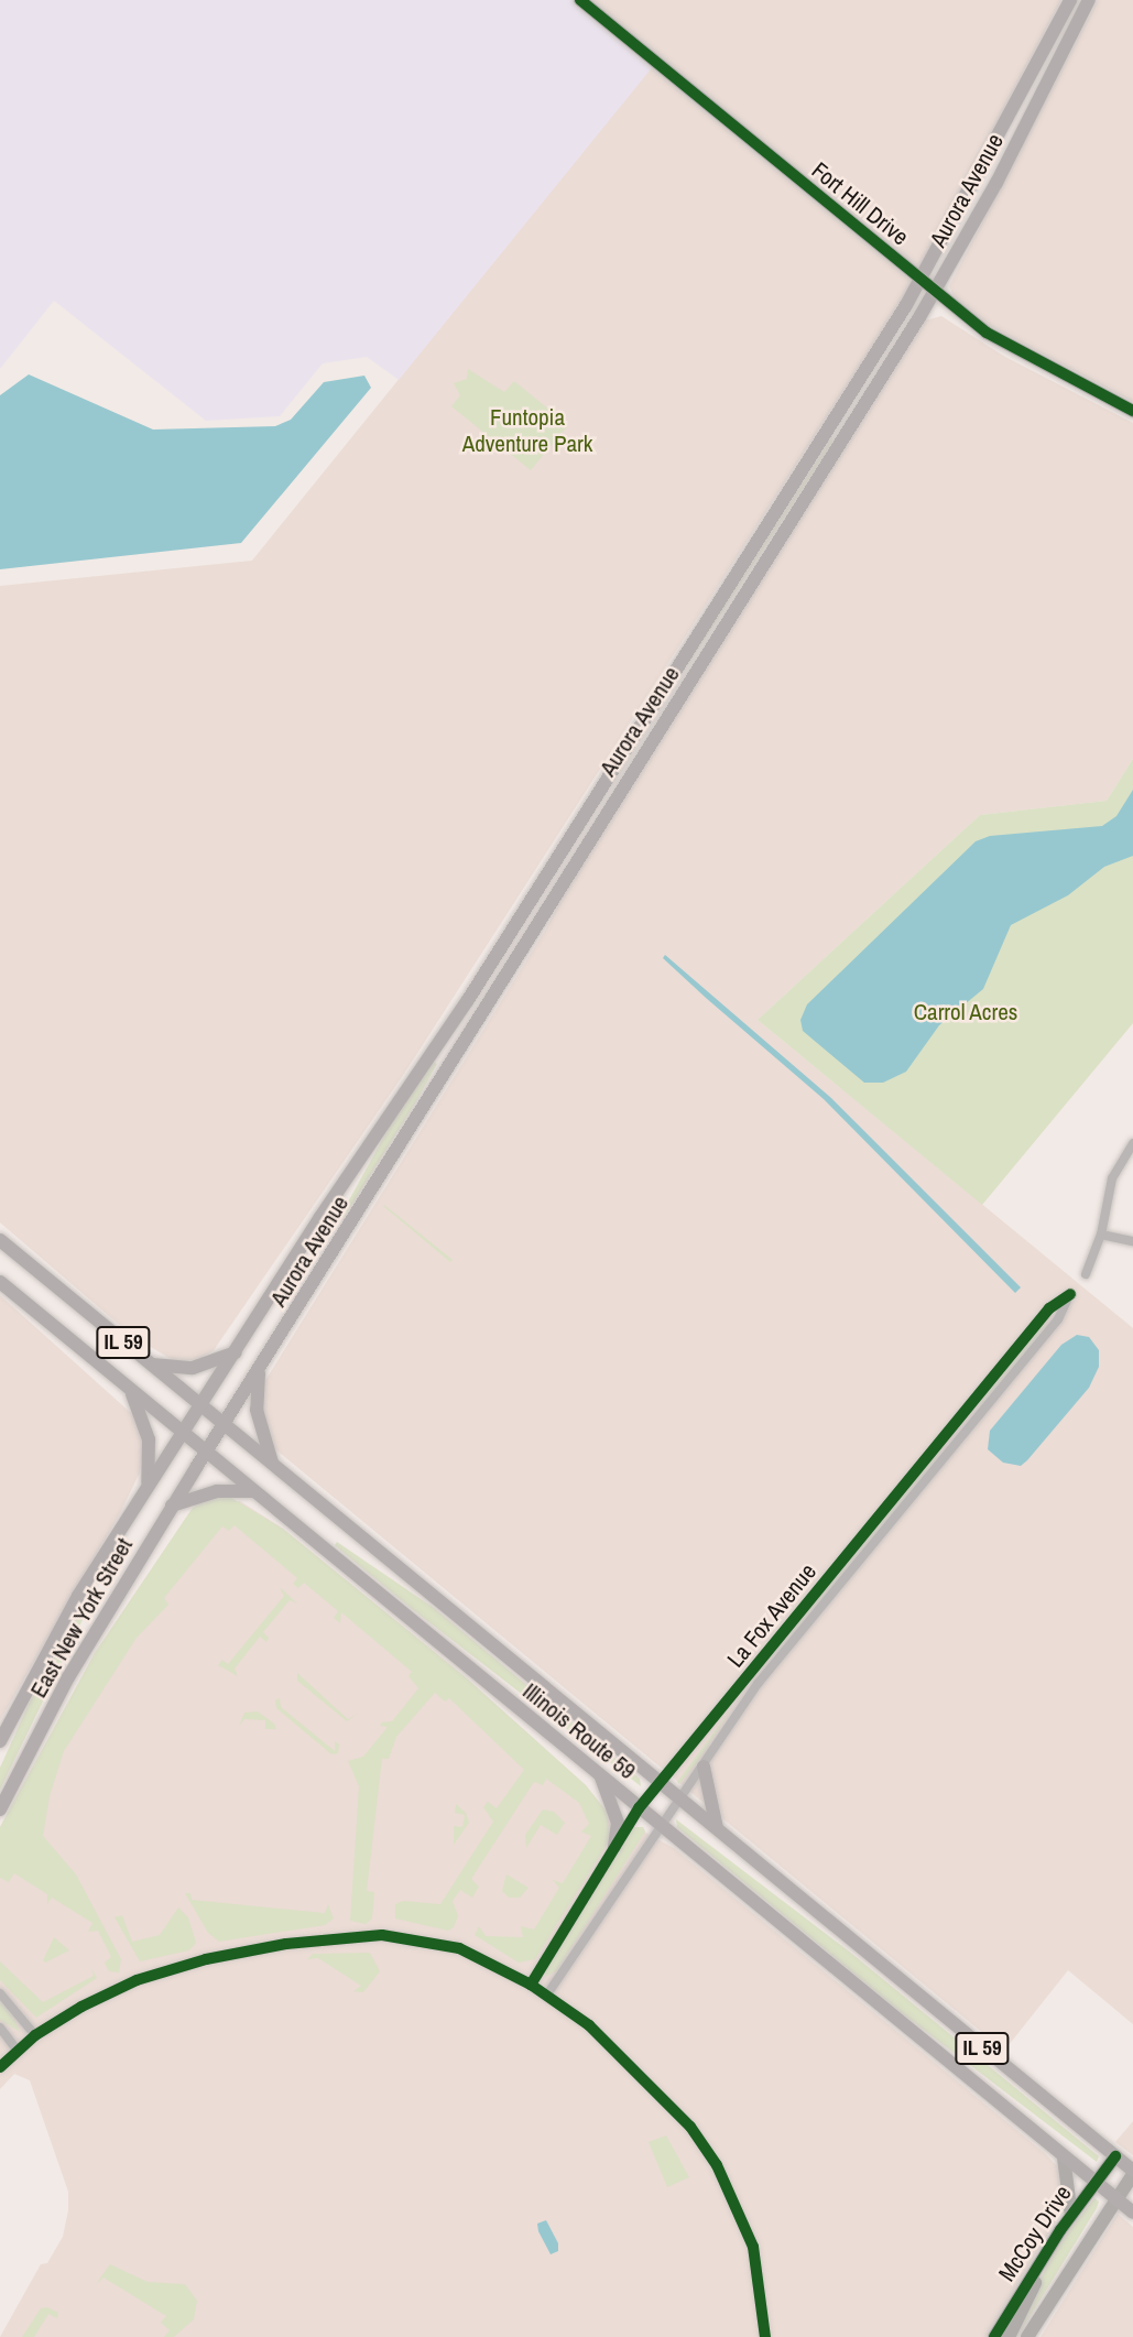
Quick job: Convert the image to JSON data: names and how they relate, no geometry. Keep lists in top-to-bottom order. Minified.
{"streets":{"main road":["Aurora Avenue","IL 59","East New York Street","Illinois Route 59"],"street":["Fort Hill Drive","La Fox Avenue","McCoy Drive"]},"crossings":[["Aurora Avenue","Fort Hill Drive"],["Aurora Avenue","East New York Street"],["Aurora Avenue","Illinois Route 59"],["La Fox Avenue","Illinois Route 59"],["East New York Street","Illinois Route 59"],["Illinois Route 59","McCoy Drive"]],"parks":["Funtopia Adventure Park","Carrol Acres"]}
